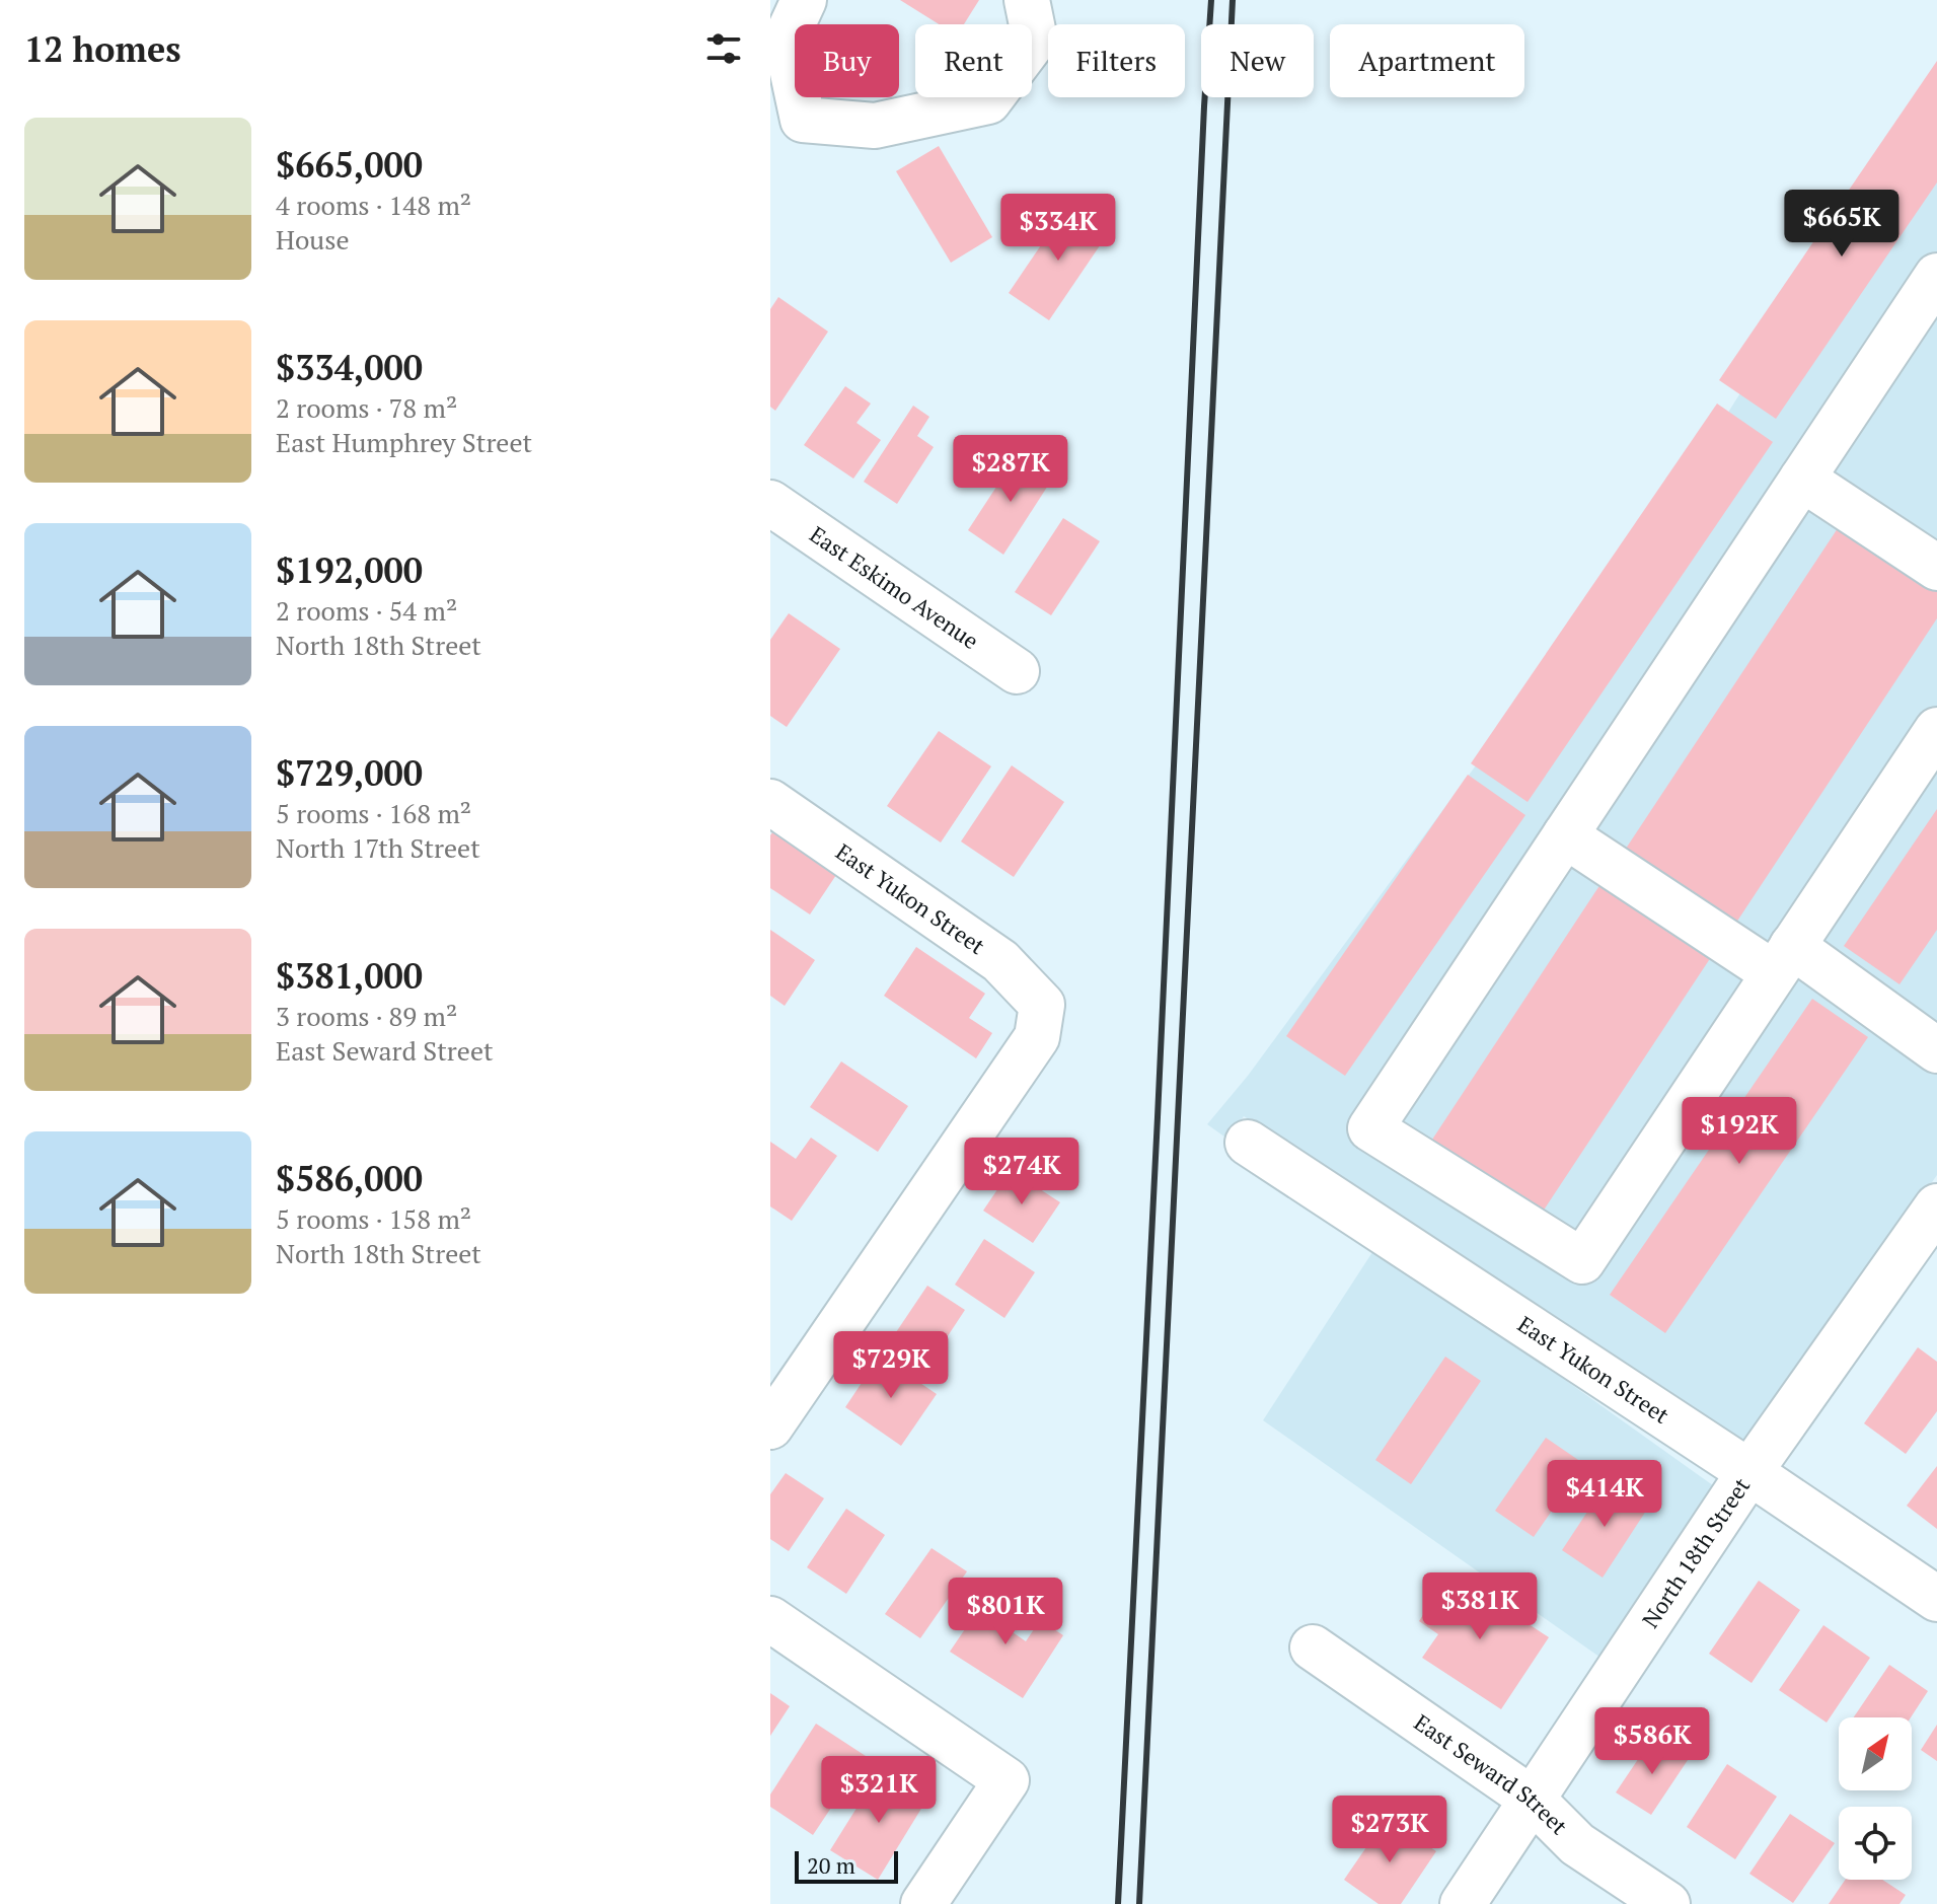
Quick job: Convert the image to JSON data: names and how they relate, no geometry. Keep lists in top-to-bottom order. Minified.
{"streets":{"street":["East Eskimo Avenue","East Yukon Street","North 18th Street","East Seward Street"]},"crossings":[["East Yukon Street","North 18th Street"],["North 18th Street","East Seward Street"]],"scale_bar":"20 m","north":"top right","page":{"heading":"12 homes","chip":["Buy","Rent","Filters","New","Apartment"],"list":[{"name":"$665,000","note":"4 rooms · 148 m² · House"},{"name":"$334,000","note":"2 rooms · 78 m² · East Humphrey Street"},{"name":"$192,000","note":"2 rooms · 54 m² · North 18th Street"},{"name":"$729,000","note":"5 rooms · 168 m² · North 17th Street"},{"name":"$381,000","note":"3 rooms · 89 m² · East Seward Street"},{"name":"$586,000","note":"5 rooms · 158 m² · North 18th Street"}],"price":["$665K","$334K","$287K","$192K","$274K","$729K","$414K","$381K","$801K","$586K","$321K","$273K"],"scale":"20 m"}}
